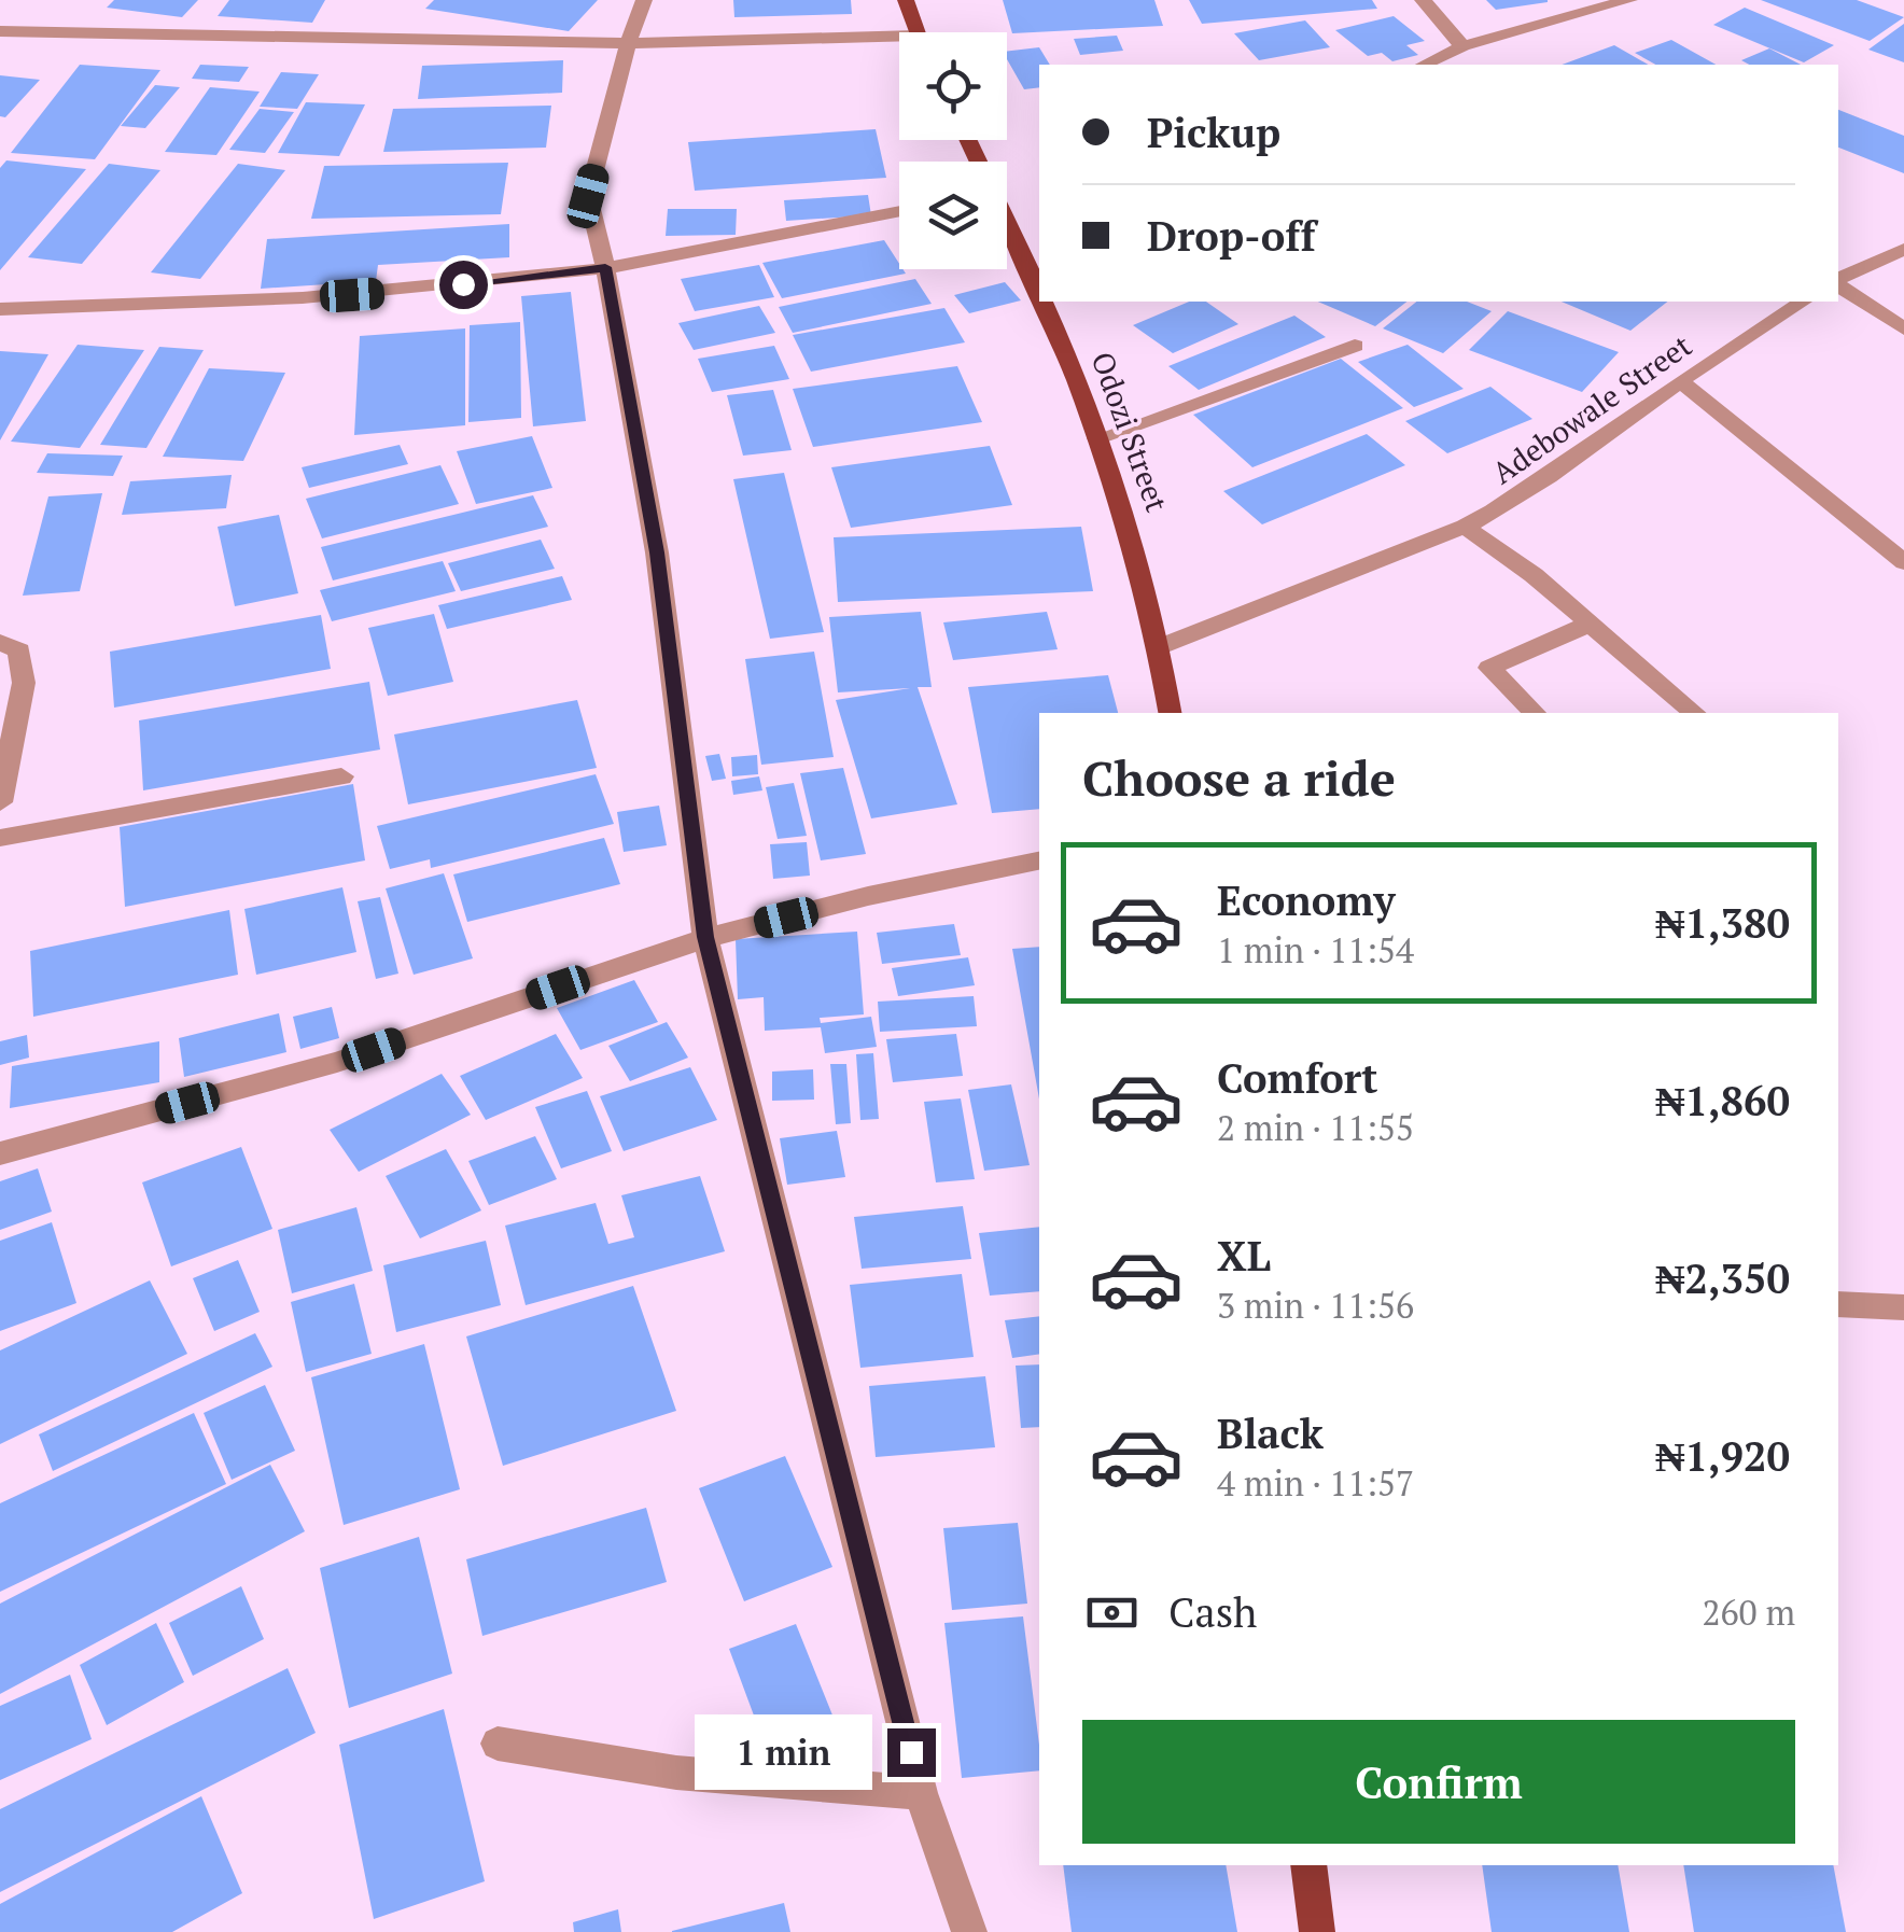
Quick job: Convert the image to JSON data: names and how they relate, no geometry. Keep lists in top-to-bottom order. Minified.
{"streets":{"main road":["Odozi Street"],"street":["Adebowale Street"]},"crossings":[["Adebowale Street","Odozi Street"]],"page":{"banner":["Pickup","Drop-off"],"heading":"Choose a ride","list":[{"name":"Economy","note":"1 min · 11:54","value":"₦1,380"},{"name":"Comfort","note":"2 min · 11:55","value":"₦1,860"},{"name":"XL","note":"3 min · 11:56","value":"₦2,350"},{"name":"Black","note":"4 min · 11:57","value":"₦1,920"}],"pay":["Cash","260 m"],"buttons":"Confirm","bubble":"1 min"}}
